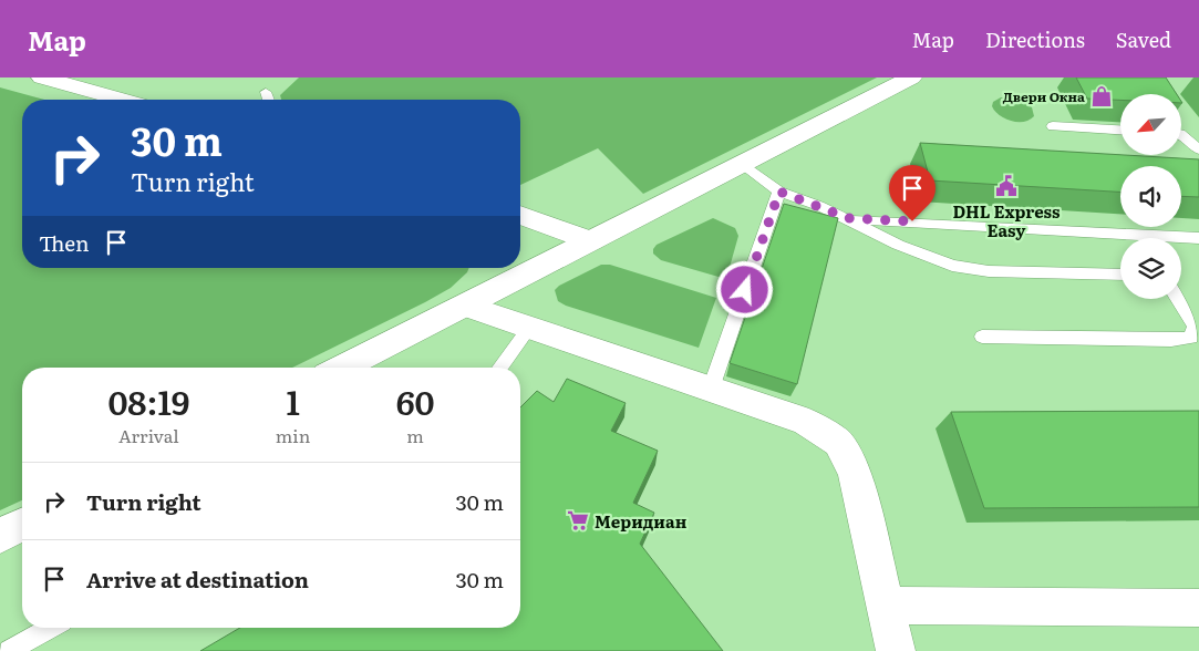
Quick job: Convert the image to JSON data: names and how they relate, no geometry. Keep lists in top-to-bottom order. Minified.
{"places":{"shop":["Двери Окна"],"public building":["DHL Express Easy"],"supermarket":["Меридиан"]},"north":"bottom left","page":{"header":"Map","nav":["Map","Directions","Saved"],"turn":["30 m","Turn right"],"then":"Then","eta":["08:19","Arrival","1","min","60","m"],"list":[{"name":"Turn right","value":"30 m"},{"name":"Arrive at destination","value":"30 m"}]}}
